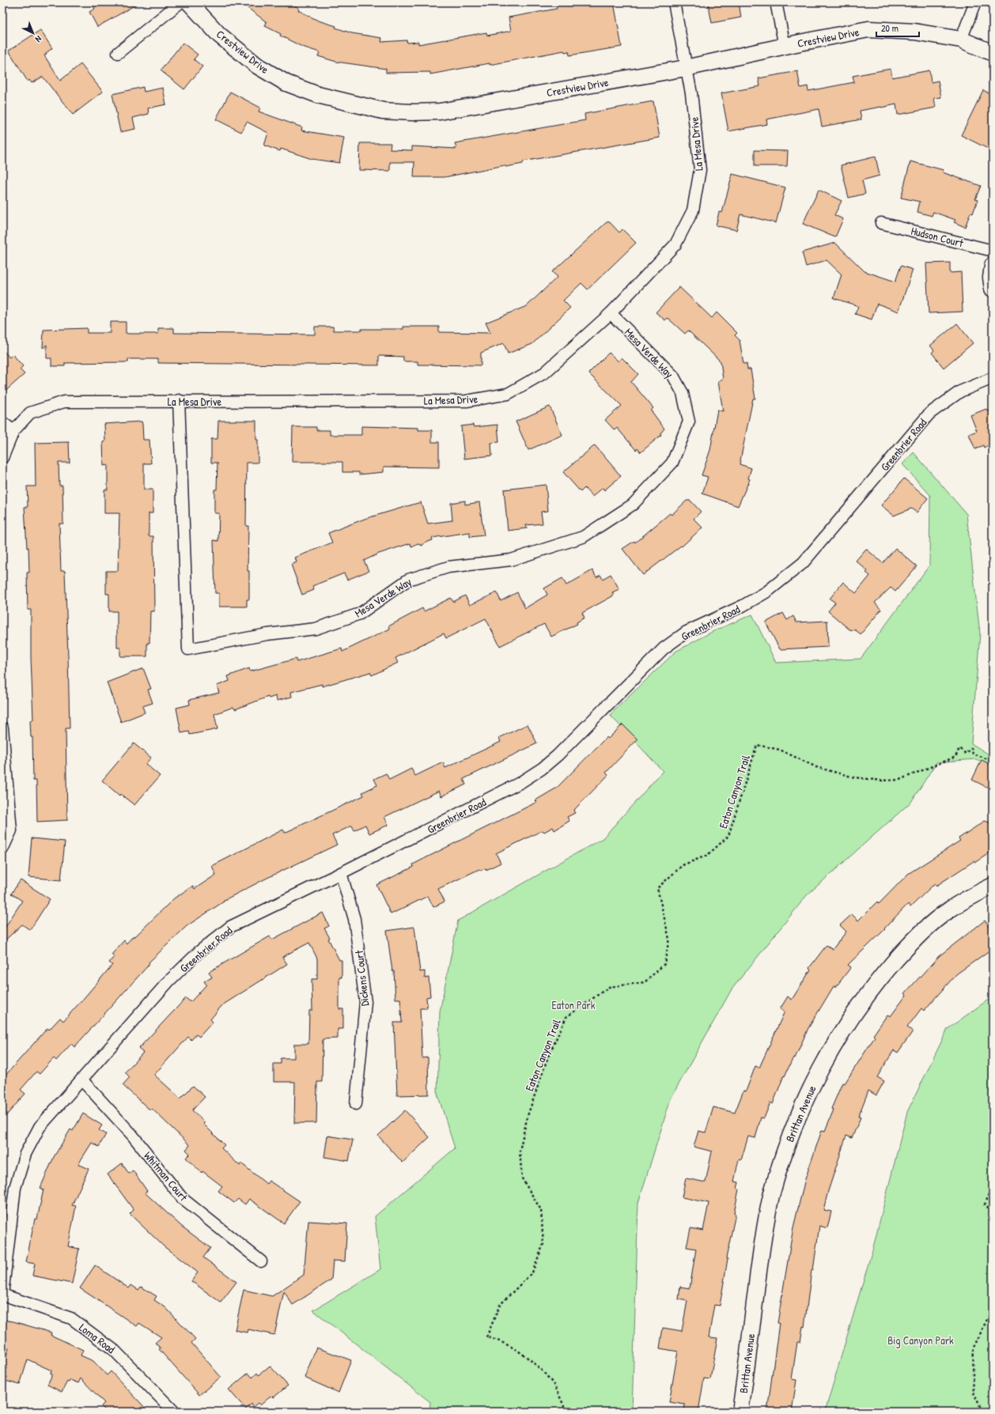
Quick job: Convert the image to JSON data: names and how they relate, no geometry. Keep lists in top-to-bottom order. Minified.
{"streets":{"main road":["Crestview Drive","Brittan Avenue"],"street":["La Mesa Drive","Hudson Court","Mesa Verde Way","Greenbrier Road","Dickens Court","Whitman Court","Loma Road"],"path":["Eaton Canyon Trail"]},"crossings":[["Crestview Drive","La Mesa Drive"],["La Mesa Drive","Mesa Verde Way"],["Greenbrier Road","Dickens Court"],["Greenbrier Road","Whitman Court"],["Greenbrier Road","Loma Road"]],"parks":["Eaton Park","Big Canyon Park"],"scale_bar":"20 m","north":"bottom right"}
